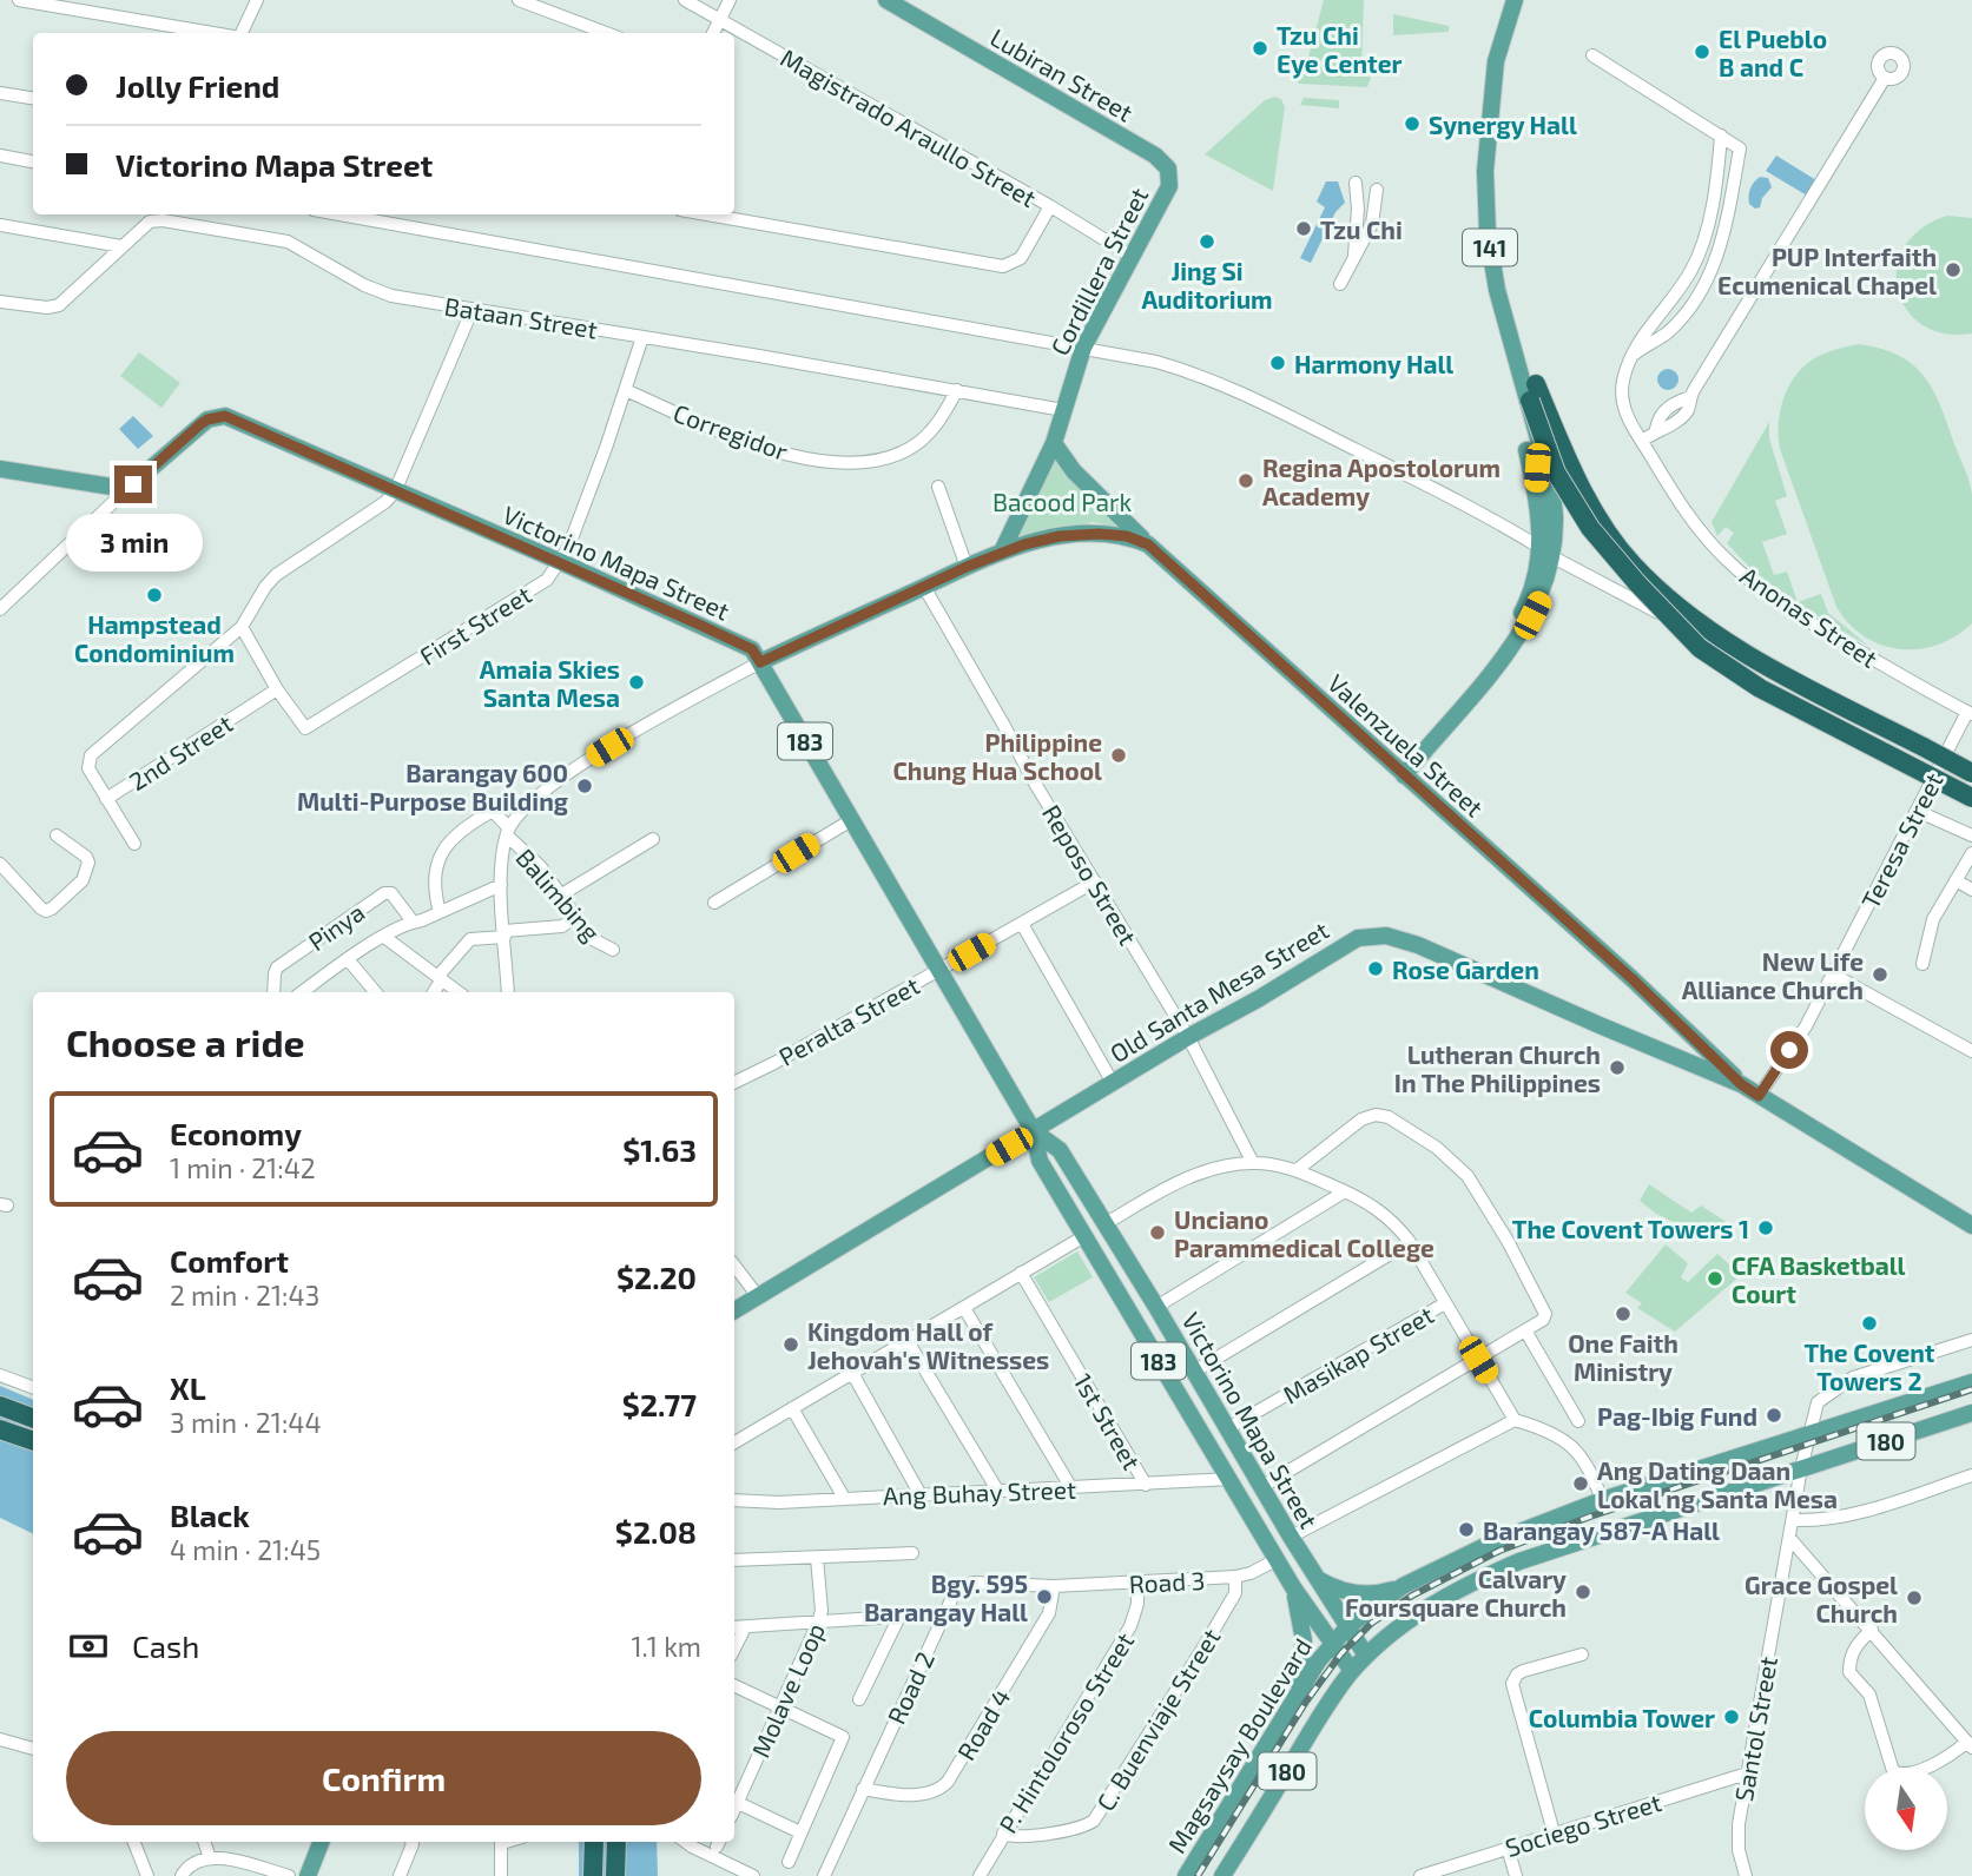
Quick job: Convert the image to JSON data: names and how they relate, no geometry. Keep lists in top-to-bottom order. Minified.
{"streets":{"main road":["Lubiran Street","141","Cordillera Street","Victorino Mapa Street","183","Valenzuela Street","Old Santa Mesa Street","180","Magsaysay Boulevard"],"street":["Magistrado Araullo Street","Bataan Street","Corregidor","Anonas Street","First Street","2nd Street","Teresa Street","Reposo Street","Balimbing","Pinya","Peralta Street","Masikap Street","1st Street","Ang Buhay Street","Road 3","Road 2","Molave Loop","C. Buenviaje Street","Road 4","Santol Street","P. Hintoloroso Street","Sociego Street"]},"crossings":[["Lubiran Street","Cordillera Street"],["Magistrado Araullo Street","Cordillera Street"],["141","Valenzuela Street"],["Cordillera Street","Bataan Street"],["Bataan Street","Corregidor"],["Bataan Street","First Street"],["Bataan Street","2nd Street"],["Corregidor","First Street"],["Victorino Mapa Street","First Street"],["Victorino Mapa Street","Valenzuela Street"],["Victorino Mapa Street","2nd Street"],["Victorino Mapa Street","Old Santa Mesa Street"],["Victorino Mapa Street","Peralta Street"],["Victorino Mapa Street","Masikap Street"],["Victorino Mapa Street","180"],["Victorino Mapa Street","Ang Buhay Street"],["Victorino Mapa Street","Road 3"],["Victorino Mapa Street","Magsaysay Boulevard"],["Anonas Street","Teresa Street"],["First Street","2nd Street"],["Valenzuela Street","Reposo Street"],["Valenzuela Street","Old Santa Mesa Street"],["Teresa Street","Old Santa Mesa Street"],["Reposo Street","Old Santa Mesa Street"],["Reposo Street","Peralta Street"],["1st Street","Ang Buhay Street"],["180","Santol Street"],["Road 3","Road 2"],["Road 3","C. Buenviaje Street"],["Road 3","Road 4"],["Road 3","P. Hintoloroso Street"],["Road 2","Road 4"],["C. Buenviaje Street","P. Hintoloroso Street"],["Santol Street","Magsaysay Boulevard"],["Santol Street","Sociego Street"]],"parks":["Bacood Park"],"places":["Tzu Chi Eye Center","El Pueblo B and C","Synergy Hall","Tzu Chi","Jing Si Auditorium","PUP Interfaith Ecumenical Chapel","Harmony Hall","Regina Apostolorum Academy","Hampstead Condominium","Amaia Skies Santa Mesa","Philippine Chung Hua School","Barangay 600 Multi-Purpose Building","Rose Garden","New Life Alliance Church","Lutheran Church In The Philippines","The Covent Towers 1","Unciano Parammedical College","CFA Basketball Court","One Faith Ministry","The Covent Towers 2","Kingdom Hall of Jehovah's Witnesses","Pag-Ibig Fund","Ang Dating Daan Lokal ng Santa Mesa","Barangay 587-A Hall","Calvary Foursquare Church","Bgy. 595 Barangay Hall","Grace Gospel Church","Columbia Tower"],"north":"bottom","page":{"banner":["Jolly Friend","Victorino Mapa Street"],"bubble":"3 min","heading":"Choose a ride","list":[{"name":"Economy","note":"1 min · 21:42","value":"$1.63"},{"name":"Comfort","note":"2 min · 21:43","value":"$2.20"},{"name":"XL","note":"3 min · 21:44","value":"$2.77"},{"name":"Black","note":"4 min · 21:45","value":"$2.08"}],"pay":["Cash","1.1 km"],"buttons":"Confirm"}}
